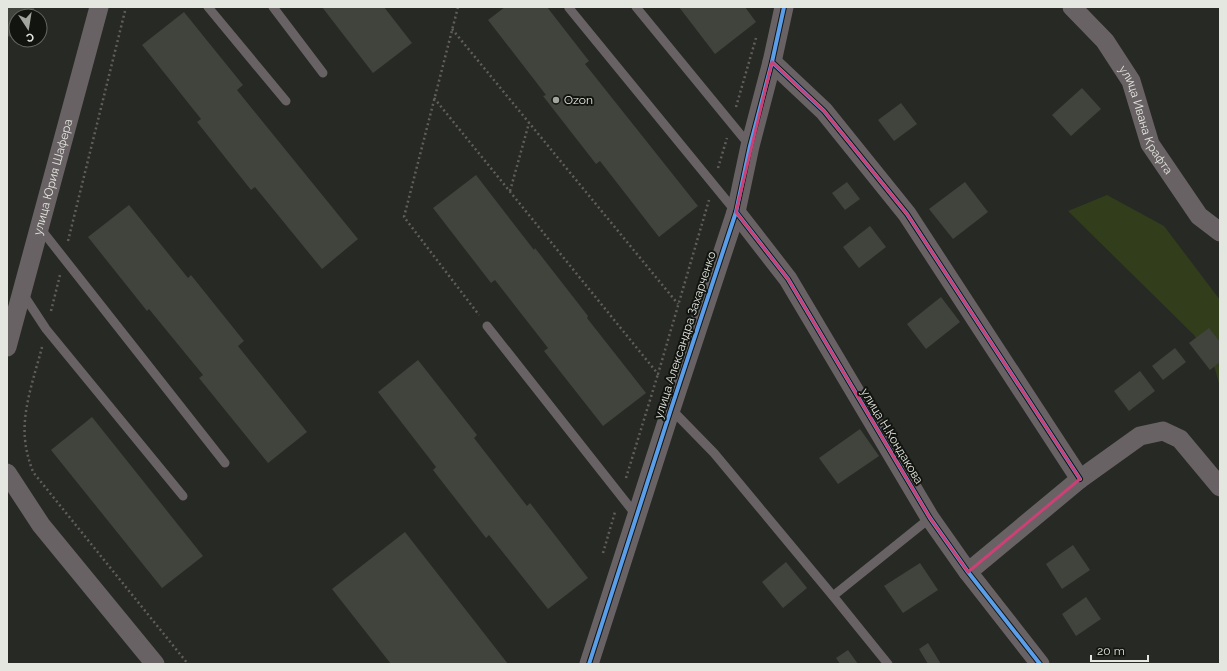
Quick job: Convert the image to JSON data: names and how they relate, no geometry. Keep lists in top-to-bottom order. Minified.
{"streets":{"street":["улица Ивана Крафта","улица Юрия Шафера","улица Александра Захарченко","улица Н.Кондакова"]},"crossings":[["улица Александра Захарченко","улица Н.Кондакова"]],"places":["Ozon"],"scale_bar":"20 m","north":"bottom"}
